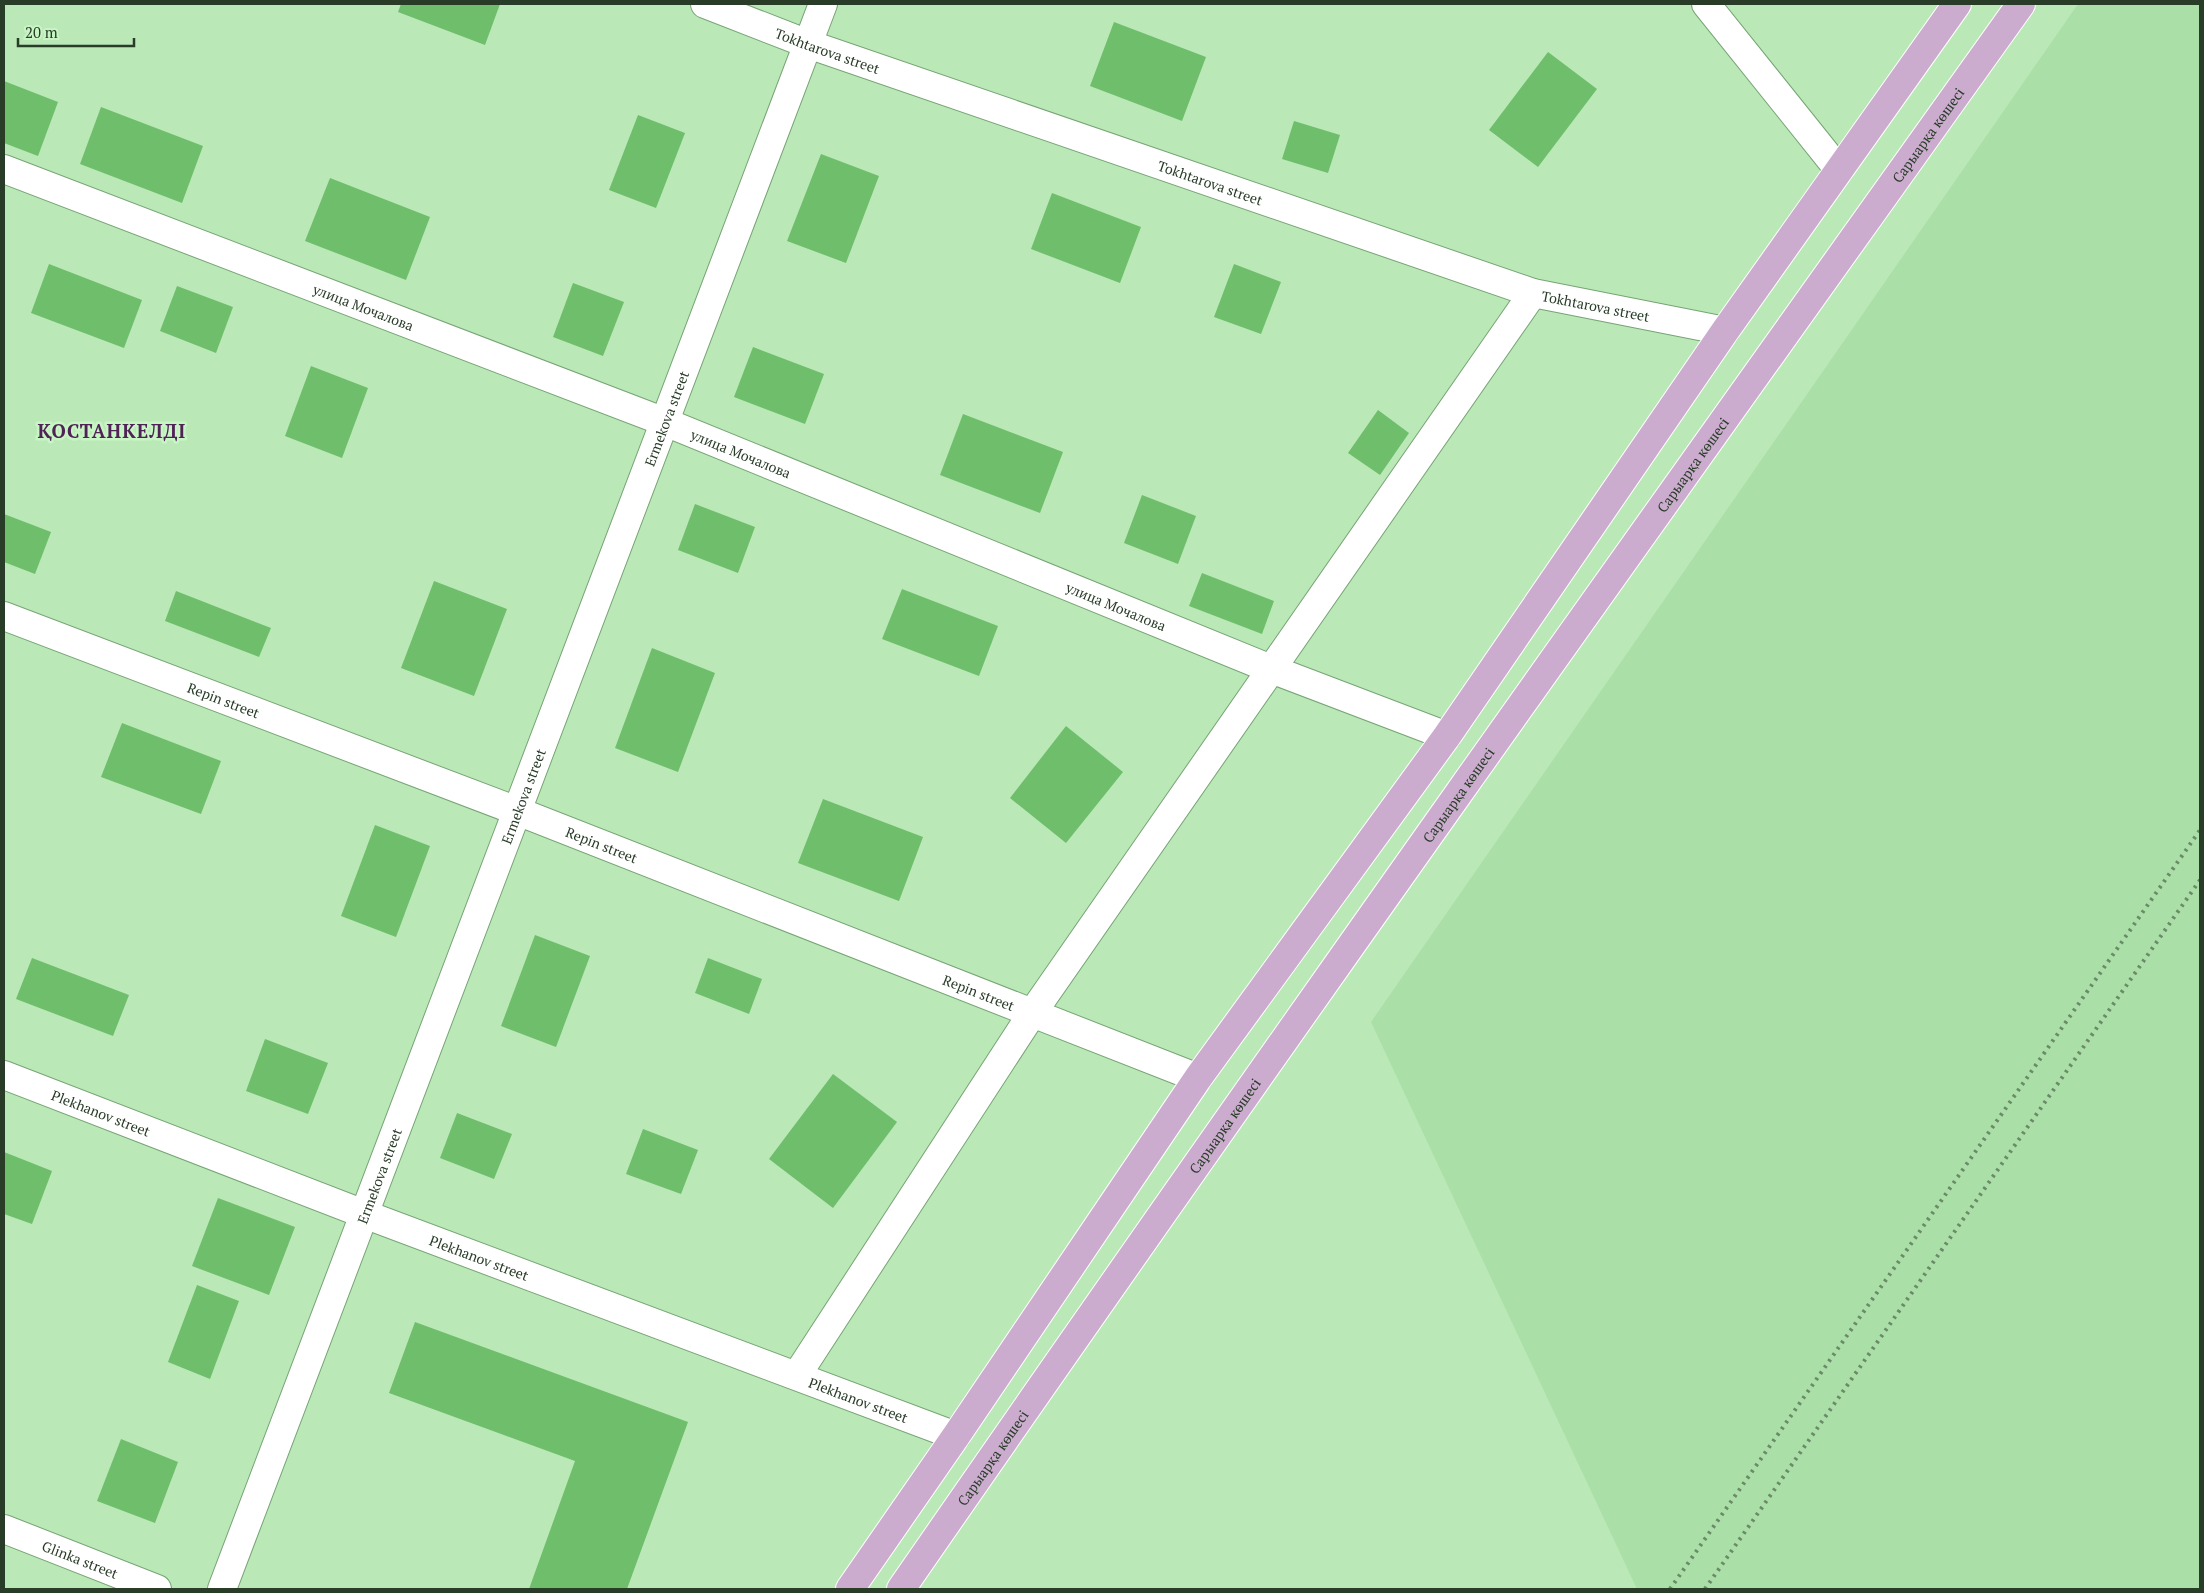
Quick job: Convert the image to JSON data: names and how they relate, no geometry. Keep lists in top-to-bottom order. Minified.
{"streets":{"main road":["Сарыарқа көшесі"],"street":["Tokhtarova street","улица Мочалова","Ermekova street","Repin street","Plekhanov street","Glinka street"]},"crossings":[["Tokhtarova street","Ermekova street"],["улица Мочалова","Ermekova street"],["Ermekova street","Repin street"],["Ermekova street","Plekhanov street"]],"districts":["ҚОСТАНКЕЛДІ"],"scale_bar":"20 m"}
